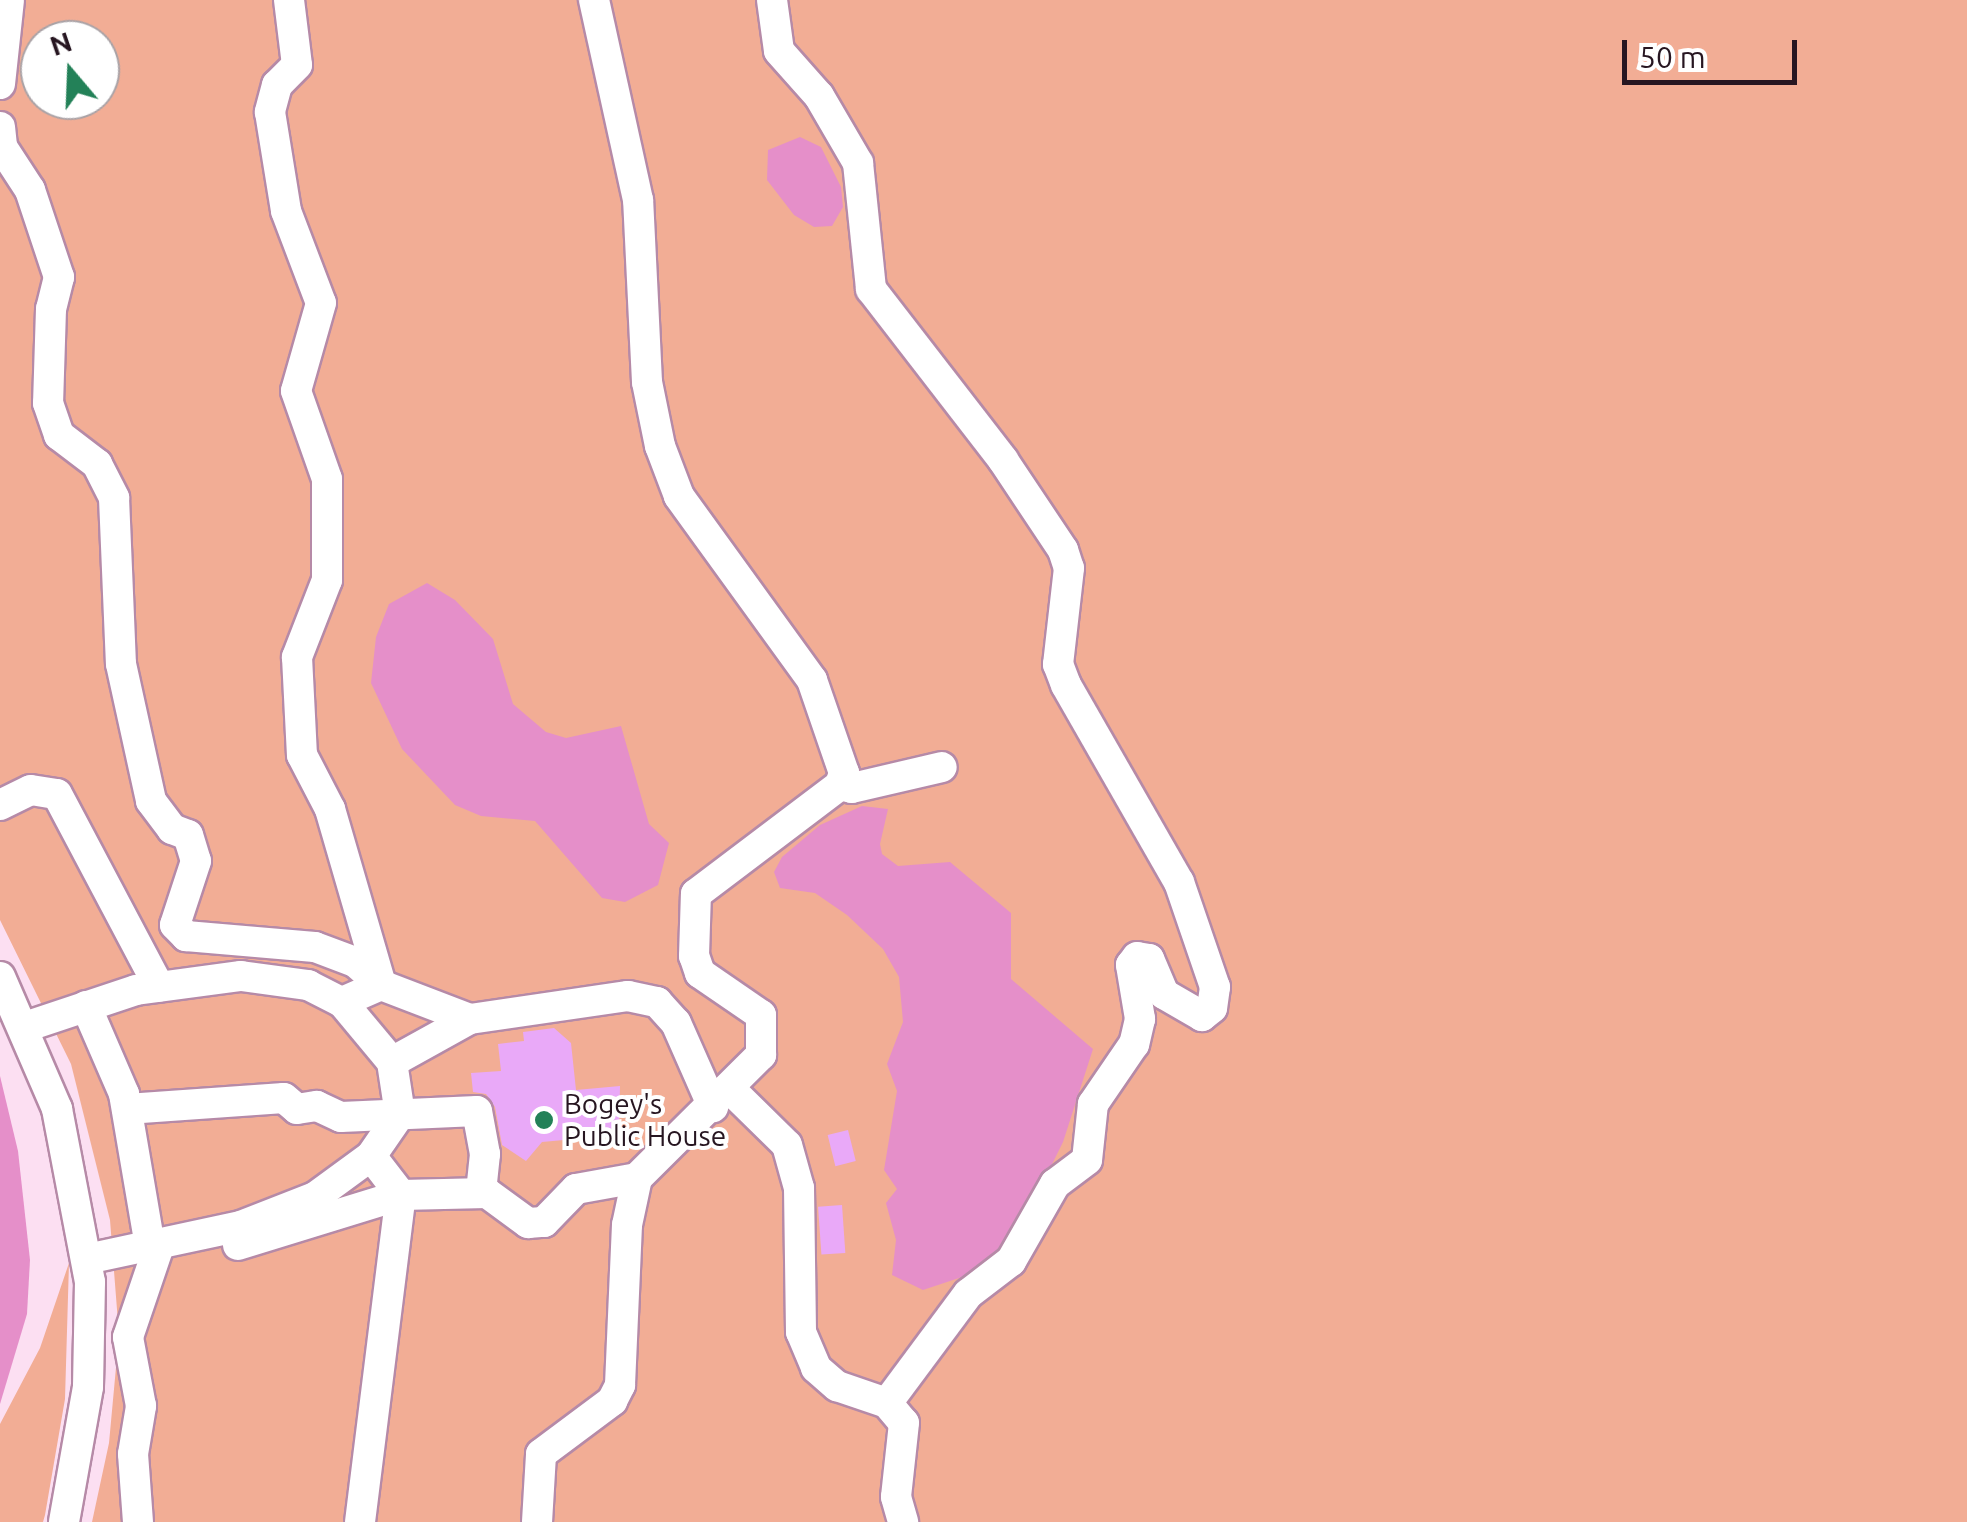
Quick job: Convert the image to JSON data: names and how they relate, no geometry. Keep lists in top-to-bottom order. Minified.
{"places":["Bogey's Public House"],"scale_bar":"50 m","north":"top"}
